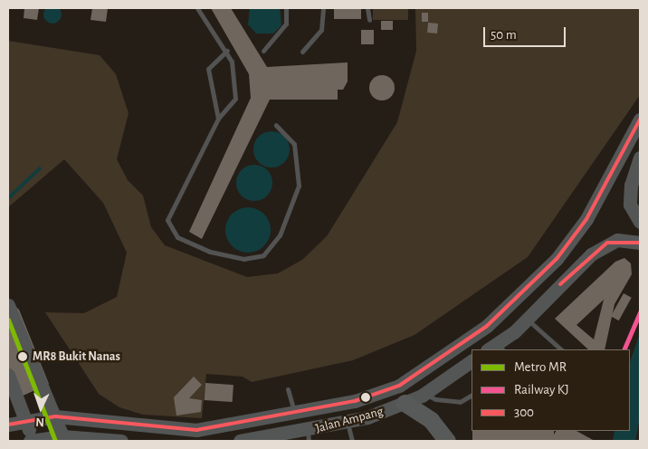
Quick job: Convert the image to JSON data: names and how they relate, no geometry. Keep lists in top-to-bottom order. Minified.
{"streets":{"street":["Jalan Ampang"]},"places":["MR8 Bukit Nanas"],"lines":["transit line 300","rail line KJ","metro line MR"],"legend":["Metro MR","Railway KJ","300"],"scale_bar":"50 m","north":"bottom"}
